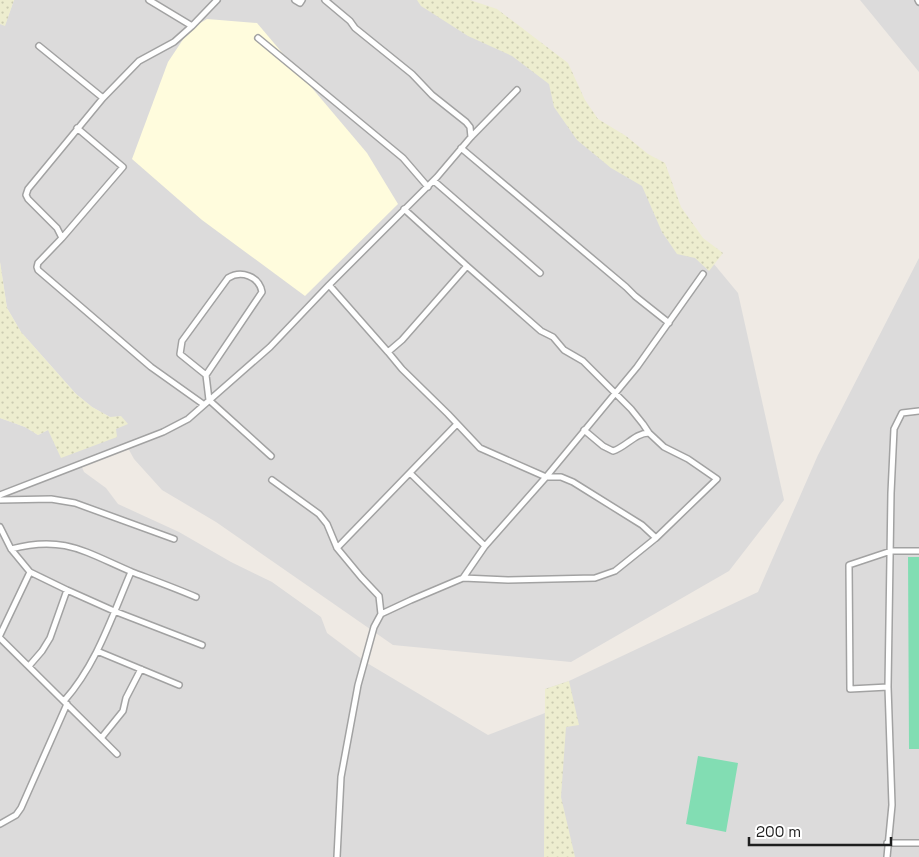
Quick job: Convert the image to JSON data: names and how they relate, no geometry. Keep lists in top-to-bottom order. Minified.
{"scale_bar":"200 m"}
